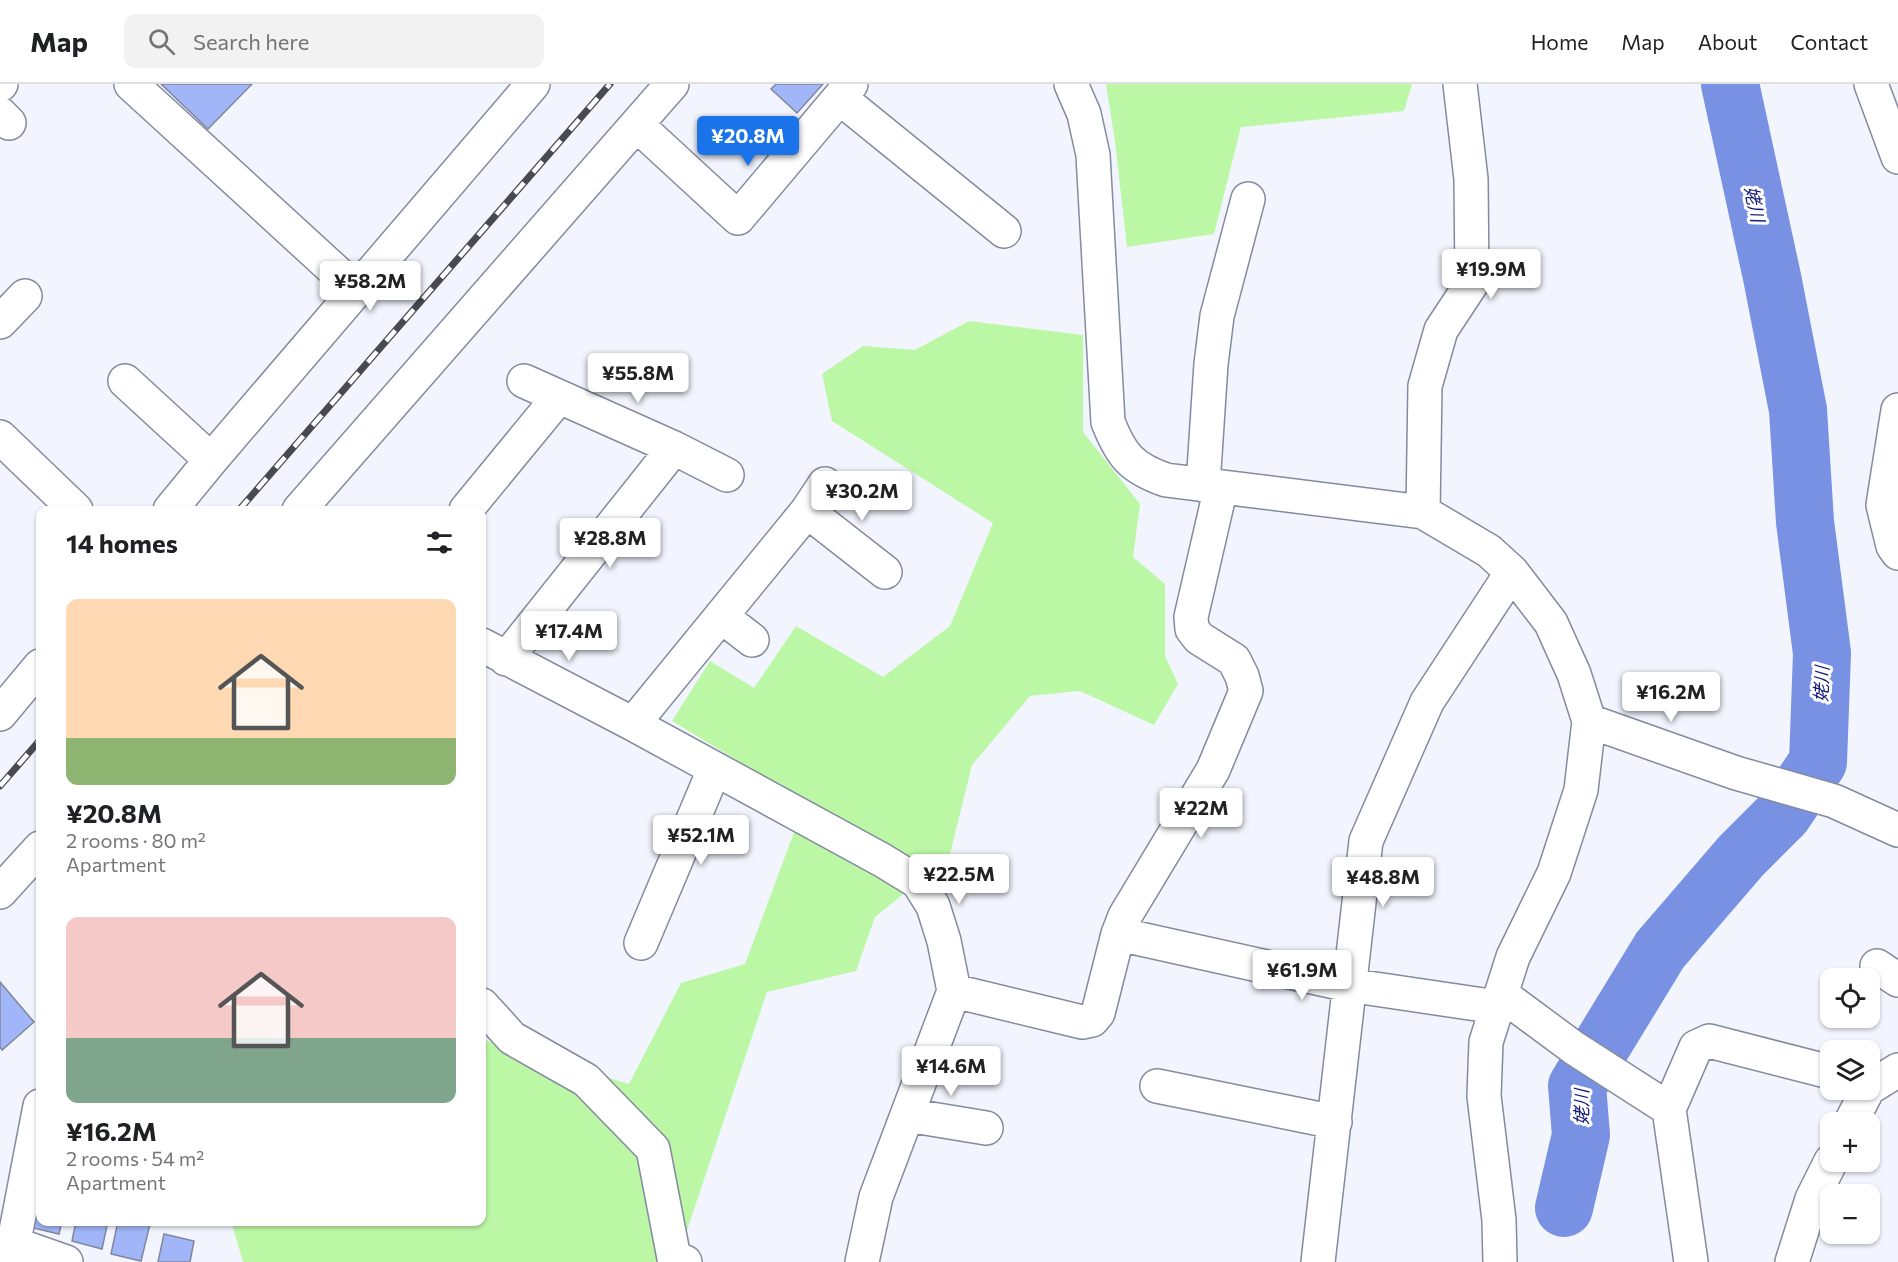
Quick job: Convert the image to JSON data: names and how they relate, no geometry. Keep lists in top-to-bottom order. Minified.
{"water":["姥川"],"page":{"header":"Map","search":"Search here","nav":["Home","Map","About","Contact"],"price":["¥20.8M","¥19.9M","¥58.2M","¥55.8M","¥30.2M","¥28.8M","¥17.4M","¥16.2M","¥22M","¥52.1M","¥22.5M","¥48.8M","¥61.9M","¥14.6M"],"heading":"14 homes","list":[{"name":"¥20.8M","note":"2 rooms · 80 m² · Apartment"},{"name":"¥16.2M","note":"2 rooms · 54 m² · Apartment"}],"map_buttons":["+","−"]}}
